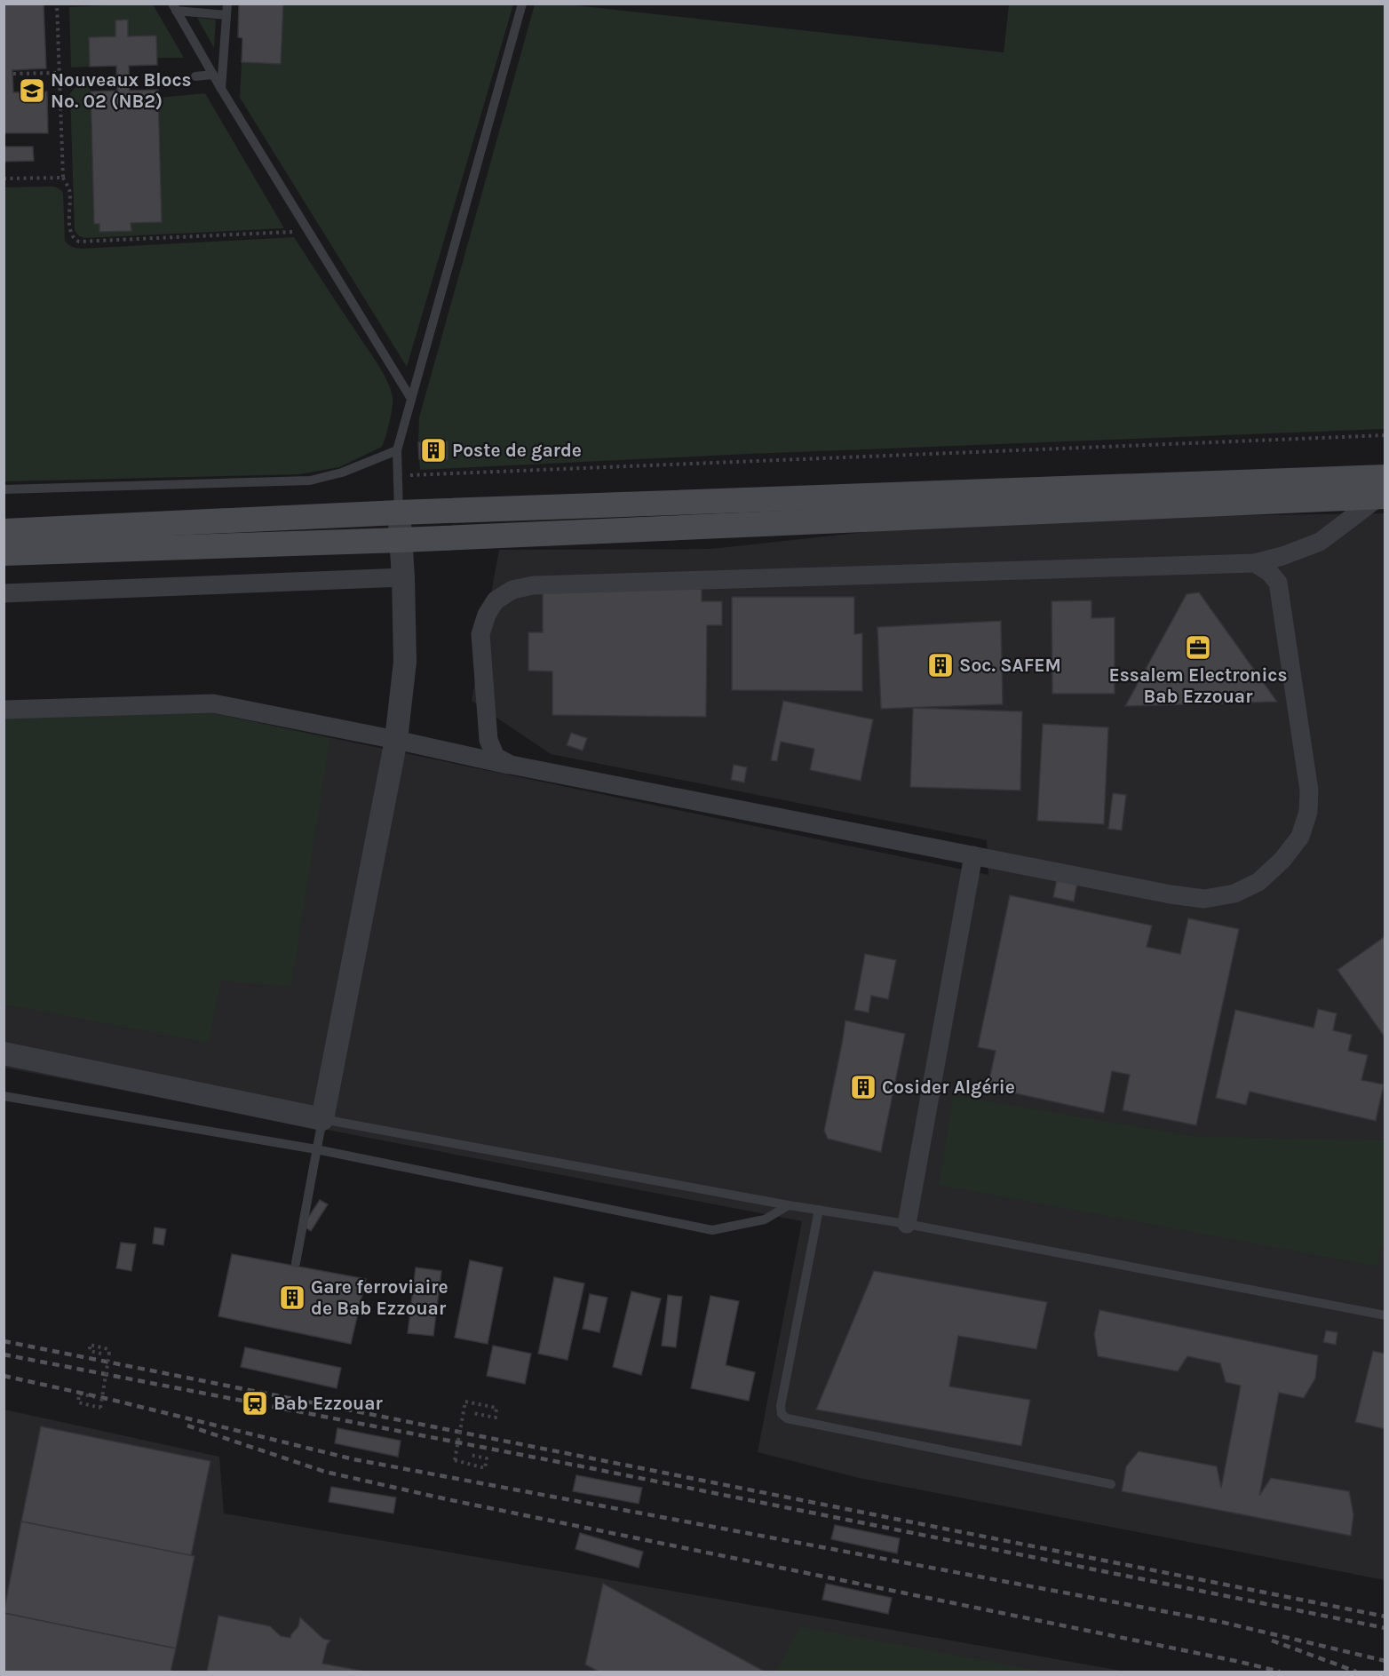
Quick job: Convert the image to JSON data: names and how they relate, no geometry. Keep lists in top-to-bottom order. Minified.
{"places":{"school or university":["Nouveaux Blocs No. 02 (NB2)"],"building":["Poste de garde","Soc. SAFEM","Cosider Algérie","Gare ferroviaire de Bab Ezzouar"],"office":["Essalem Electronics Bab Ezzouar"],"station":["Bab Ezzouar"]}}
